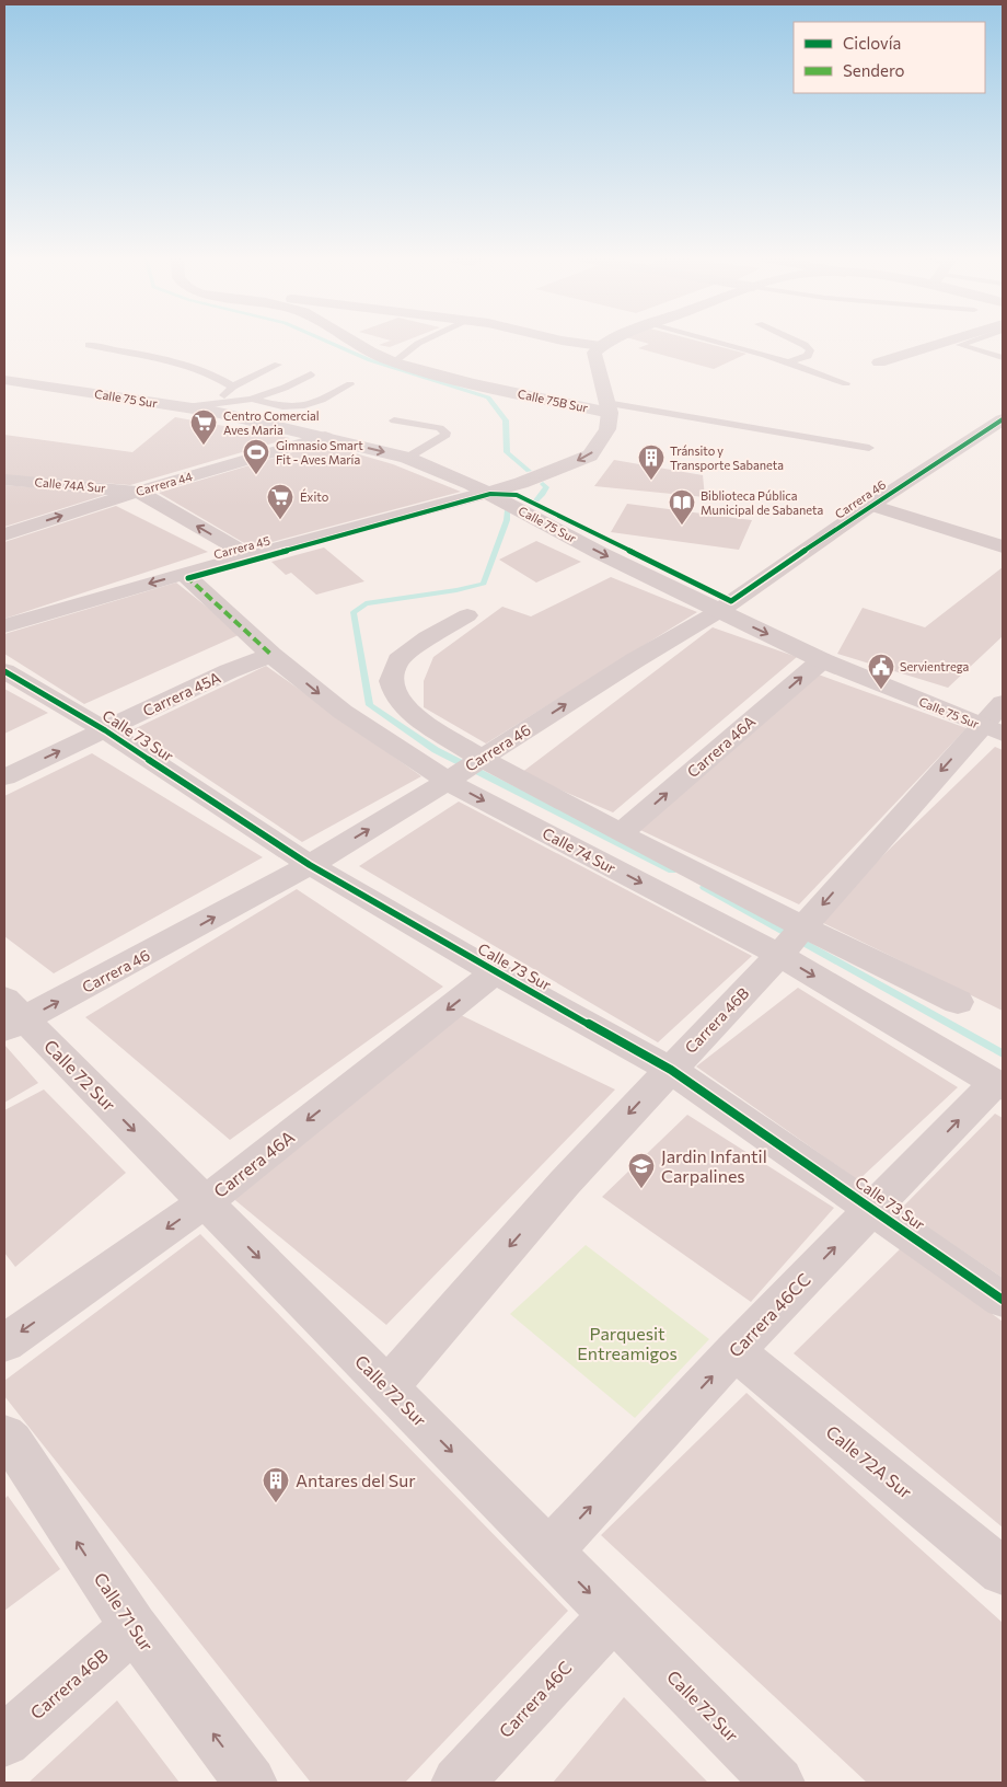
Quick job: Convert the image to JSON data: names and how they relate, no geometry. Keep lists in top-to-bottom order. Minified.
{"streets":{"street":["Calle 75 Sur","Calle 75B Sur","Carrera 44","Calle 74A Sur","Carrera 46","Carrera 45","Carrera 45A","Calle 73 Sur","Carrera 46A","Calle 74 Sur","Carrera 46B","Calle 72 Sur","Carrera 46CC","Calle 72A Sur","Calle 71 Sur","Carrera 46C"]},"crossings":[["Calle 75 Sur","Carrera 44"],["Calle 75 Sur","Carrera 46"],["Calle 75 Sur","Carrera 45"],["Calle 75 Sur","Carrera 46A"],["Calle 75 Sur","Carrera 46B"],["Calle 75B Sur","Carrera 45"],["Carrera 44","Calle 74A Sur"],["Calle 74A Sur","Carrera 45"],["Carrera 46","Calle 73 Sur"],["Carrera 46","Calle 74 Sur"],["Carrera 46","Calle 72 Sur"],["Carrera 45","Calle 74 Sur"],["Carrera 45A","Calle 73 Sur"],["Carrera 45A","Calle 74 Sur"],["Calle 73 Sur","Carrera 46A"],["Calle 73 Sur","Carrera 46B"],["Calle 73 Sur","Carrera 46CC"],["Carrera 46A","Calle 74 Sur"],["Carrera 46A","Calle 72 Sur"],["Calle 74 Sur","Carrera 46B"],["Calle 74 Sur","Carrera 46CC"],["Carrera 46B","Calle 72 Sur"],["Carrera 46B","Calle 71 Sur"],["Calle 72 Sur","Carrera 46CC"],["Calle 72 Sur","Carrera 46C"],["Carrera 46CC","Calle 72A Sur"]],"one_way":["Calle 75 Sur","Carrera 44","Calle 74A Sur","Carrera 46","Carrera 45","Carrera 45A","Carrera 46B","Calle 72 Sur","Carrera 46CC","Calle 71 Sur"],"parks":["Parquesit Entreamigos"],"places":{"supermarket":["Centro Comercial Aves Maria","Éxito"],"sports":["Gimnasio Smart Fit - Aves María"],"building":["Tránsito y Transporte Sabaneta","Antares del Sur"],"library":["Biblioteca Pública Municipal de Sabaneta"],"public building":["Servientrega"],"school or university":["Jardin Infantil Carpalines"]},"legend":["Ciclovía","Sendero"]}
